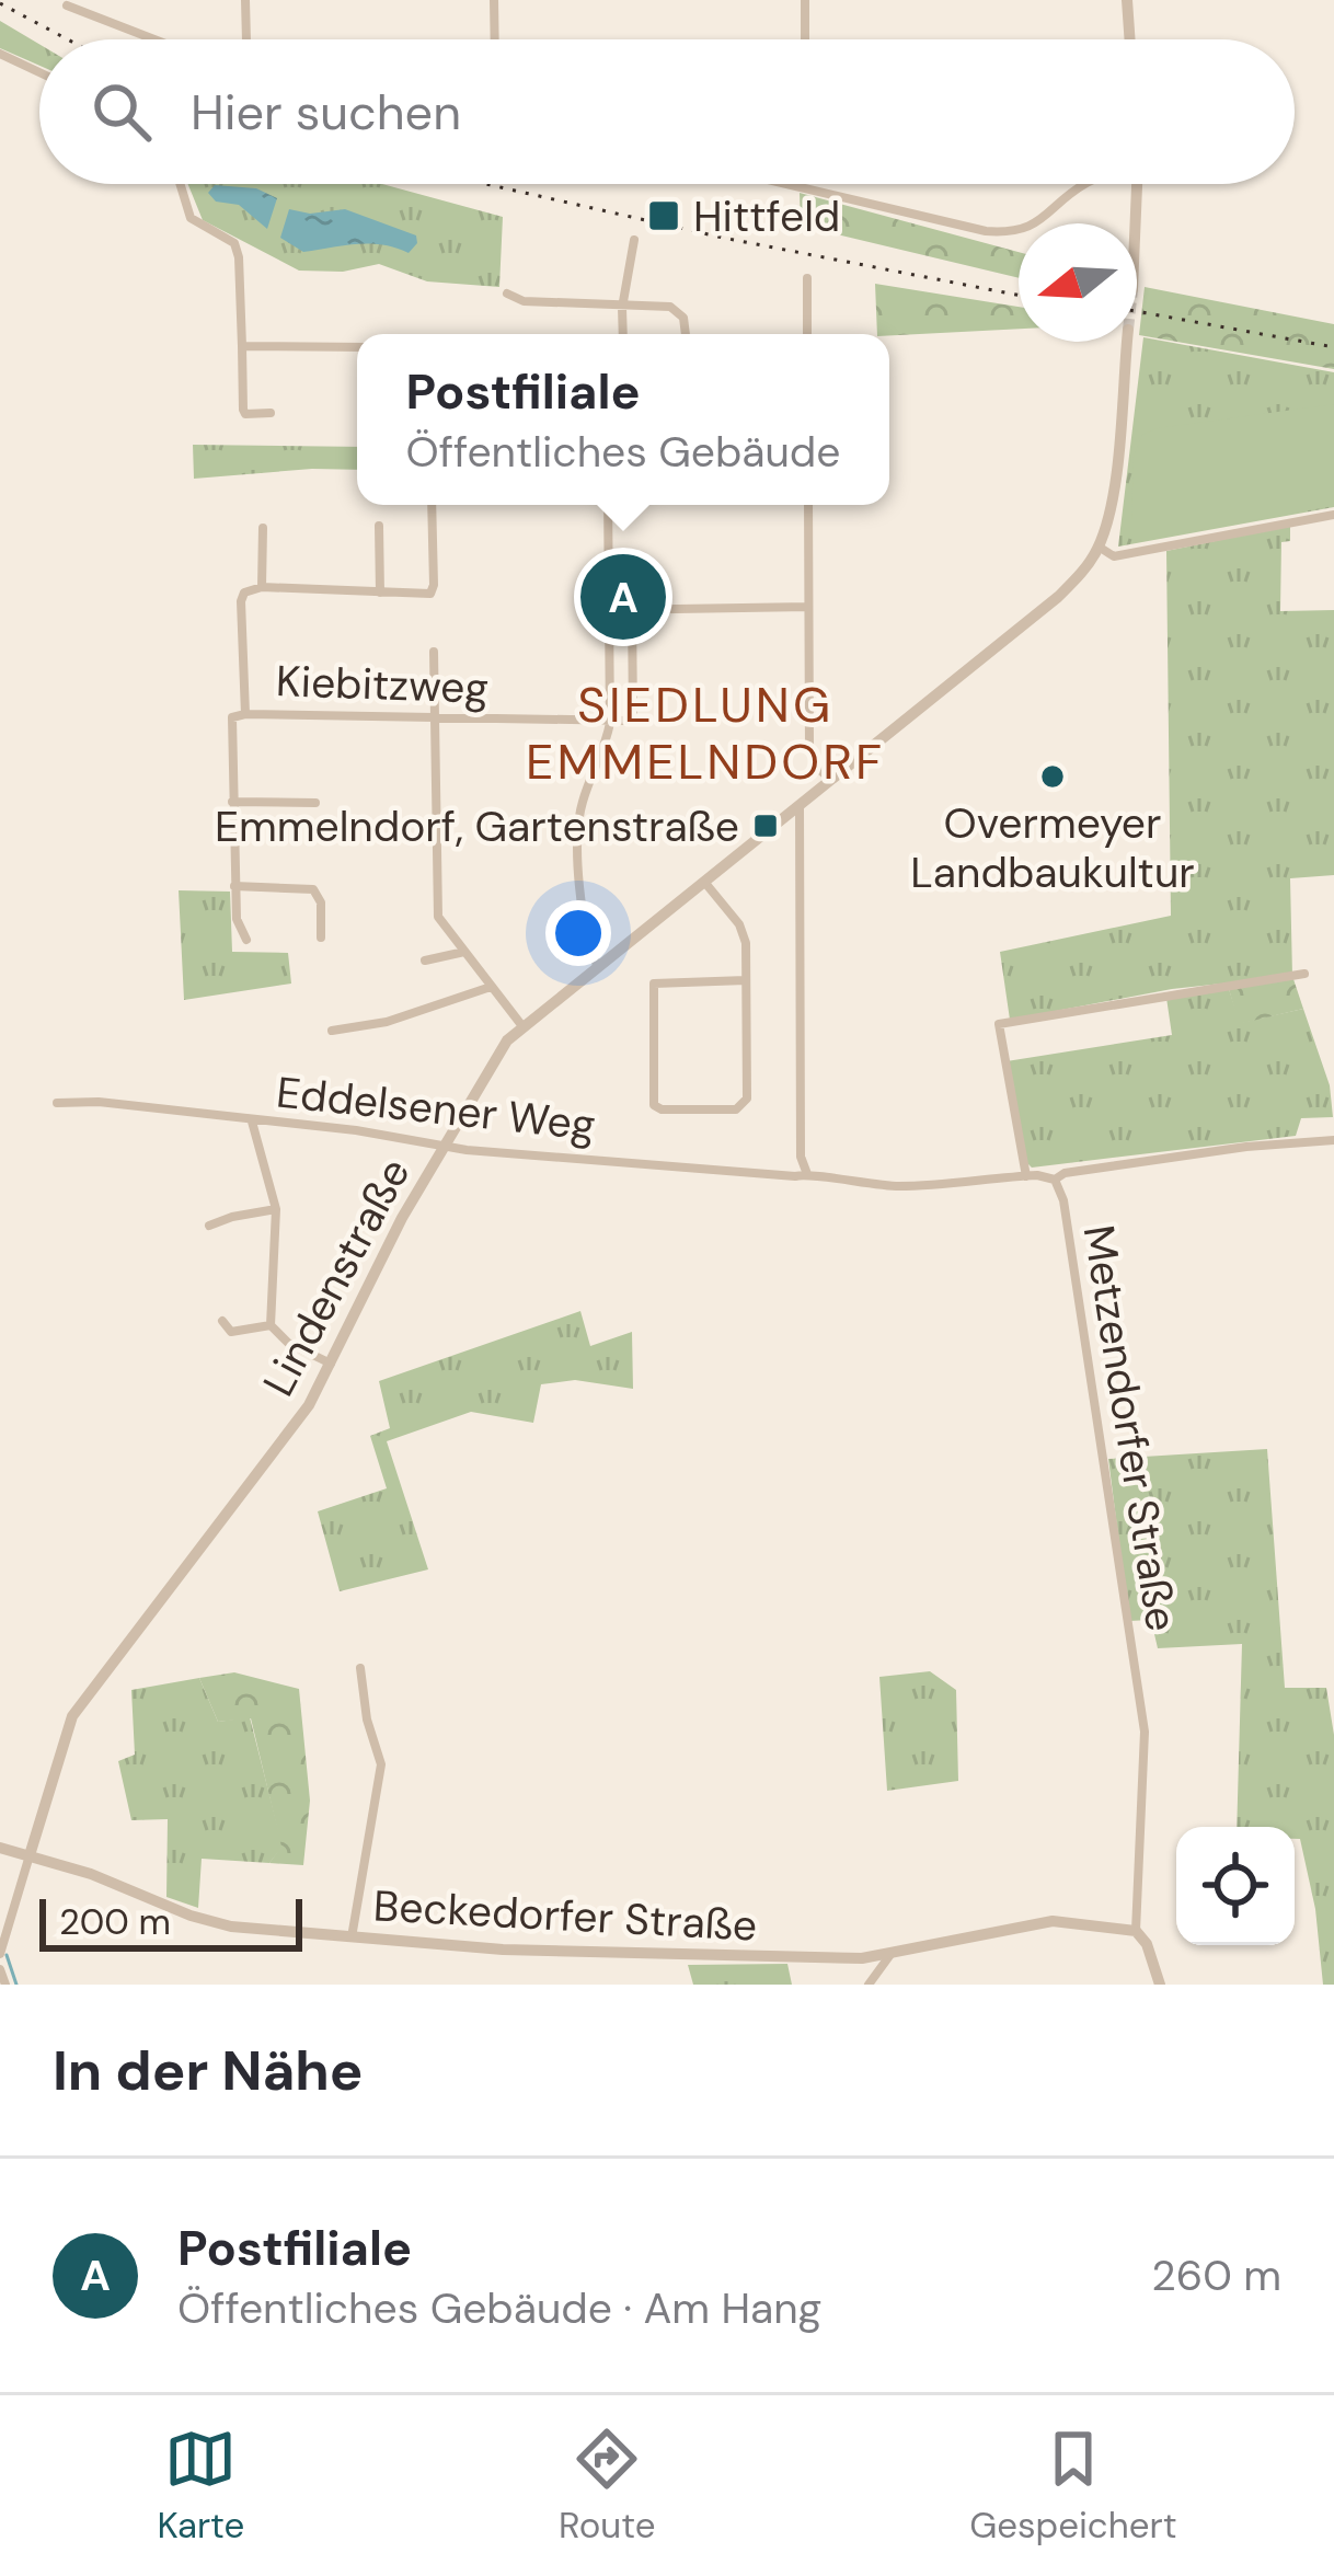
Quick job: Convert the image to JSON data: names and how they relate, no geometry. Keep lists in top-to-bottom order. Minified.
{"streets":{"street":["Kiebitzweg","Eddelsener Weg","Lindenstraße","Metzendorfer Straße","Beckedorfer Straße"]},"crossings":[["Eddelsener Weg","Lindenstraße"],["Eddelsener Weg","Metzendorfer Straße"],["Lindenstraße","Beckedorfer Straße"],["Metzendorfer Straße","Beckedorfer Straße"]],"districts":["SIEDLUNG EMMELNDORF"],"places":{"transit":["Hittfeld","Emmelndorf, Gartenstraße"],"other":["Overmeyer Landbaukultur"]},"scale_bar":"200 m","north":"left","page":{"search":"Hier suchen","popup":["Postfiliale","Öffentliches Gebäude"],"pins":"A","scale":"200 m","heading":"In der Nähe","list":[{"mark":"A","name":"Postfiliale","note":"Öffentliches Gebäude · Am Hang","value":"260 m"}],"nav":["Karte","Route","Gespeichert"]}}
